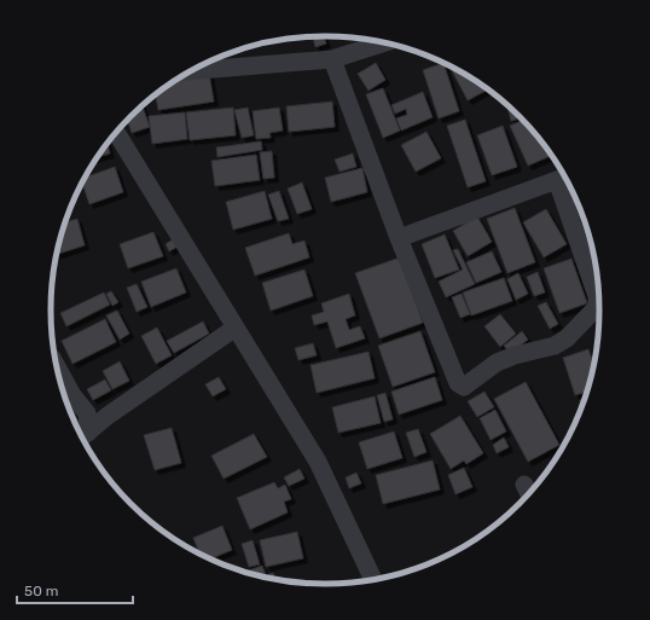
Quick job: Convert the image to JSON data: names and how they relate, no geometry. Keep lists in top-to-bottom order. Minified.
{"scale_bar":"50 m"}
